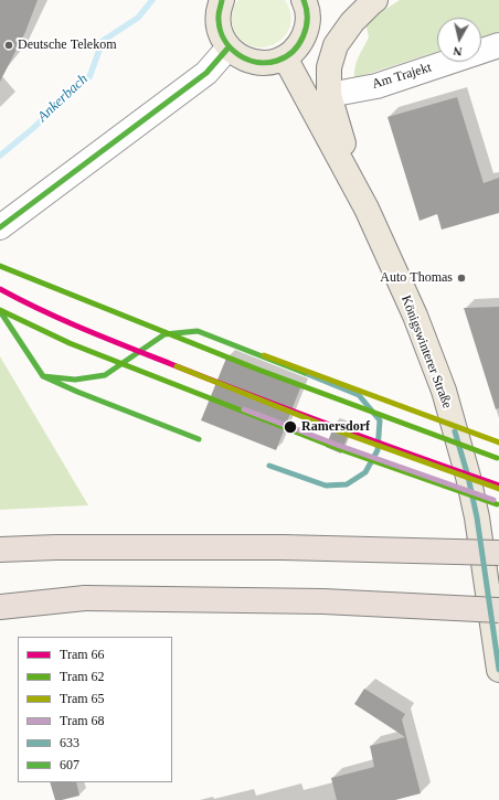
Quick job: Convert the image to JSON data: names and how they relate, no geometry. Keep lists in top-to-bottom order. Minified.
{"streets":{"main road":["Königswinterer Straße"],"street":["Am Trajekt"]},"water":["Ankerbach"],"places":["Deutsche Telekom","Auto Thomas","Ramersdorf"],"lines":["transit line 607","tram line 62","tram line 66","tram line 65","transit line 633","tram line 68"],"legend":["Tram 66","Tram 62","Tram 65","Tram 68","633","607"],"north":"bottom"}
